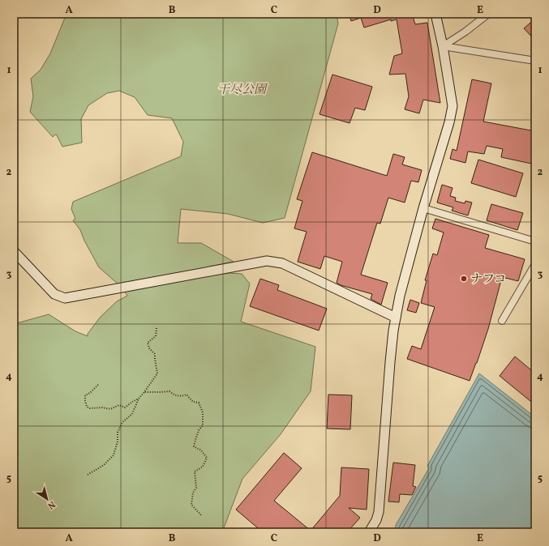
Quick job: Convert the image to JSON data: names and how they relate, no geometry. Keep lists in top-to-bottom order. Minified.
{"parks":["干尽公園"],"places":["ナフコ"],"north":"bottom right","grid":{"columns":["A","B","C","D","E"],"rows":["1","2","3","4","5"]}}
